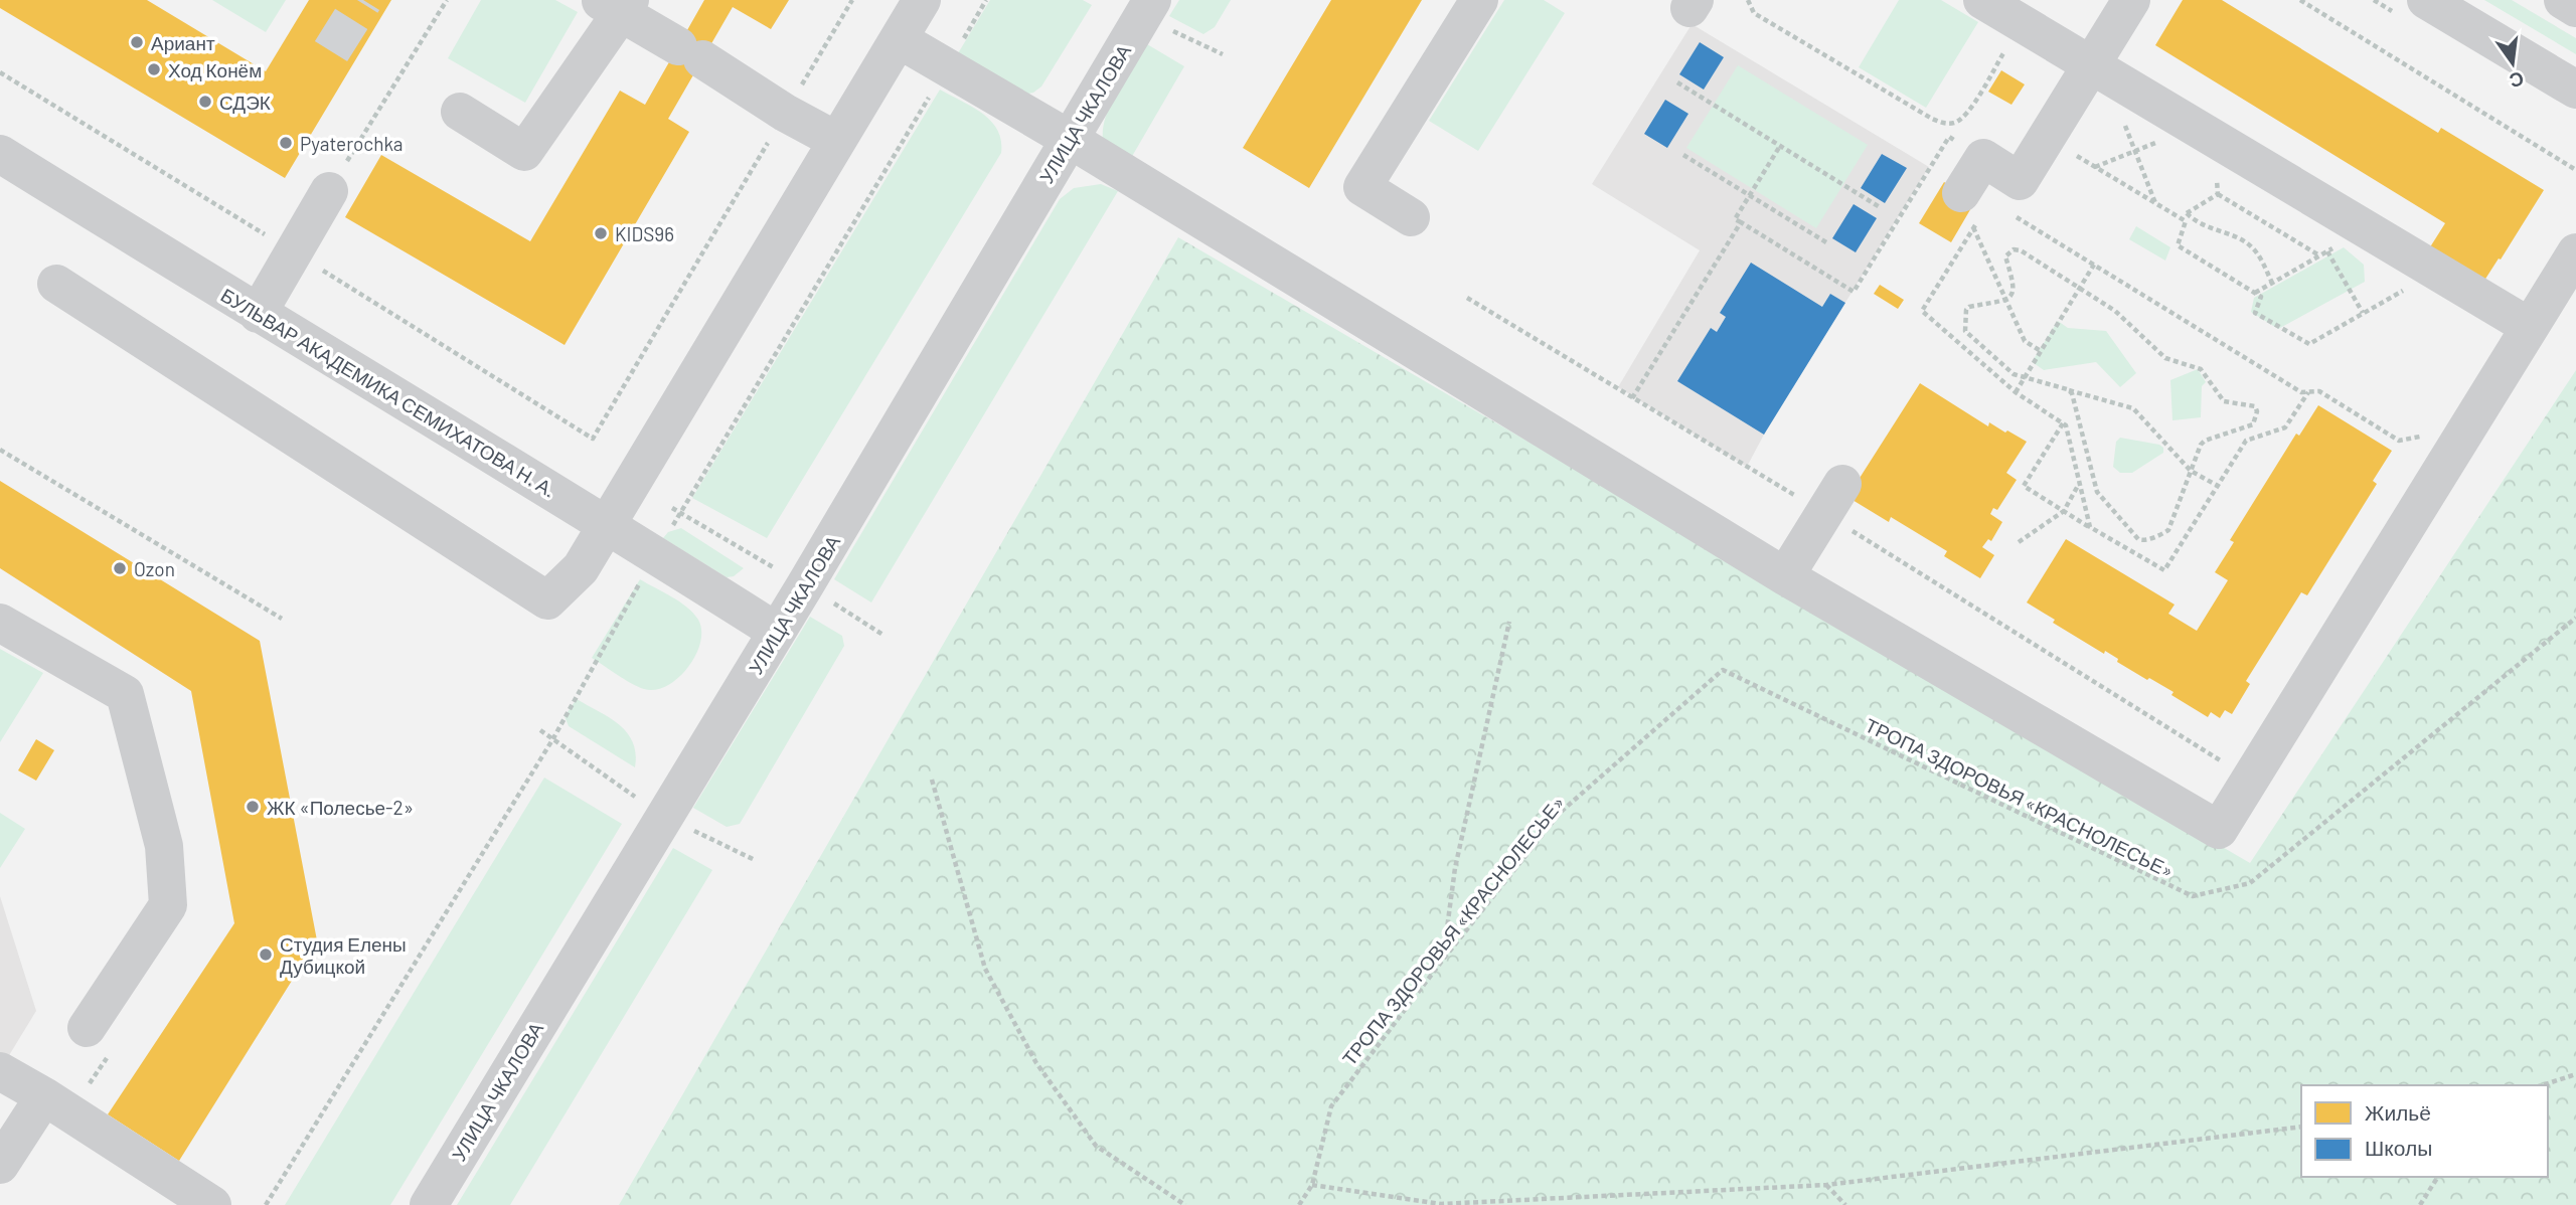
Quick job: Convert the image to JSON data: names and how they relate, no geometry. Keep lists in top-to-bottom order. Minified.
{"streets":{"street":["УЛИЦА ЧКАЛОВА","БУЛЬВАР АКАДЕМИКА СЕМИХАТОВА Н. А."],"path":["ТРОПА ЗДОРОВЬЯ «КРАСНОЛЕСЬЕ»"]},"crossings":[["УЛИЦА ЧКАЛОВА","БУЛЬВАР АКАДЕМИКА СЕМИХАТОВА Н. А."]],"places":["Ариант","Ход Конём","СДЭК","Pyaterochka","KIDS96","Ozon","ЖК «Полесье-2»","Студия Елены Дубицкой"],"legend":["Жильё","Школы"],"north":"bottom"}
